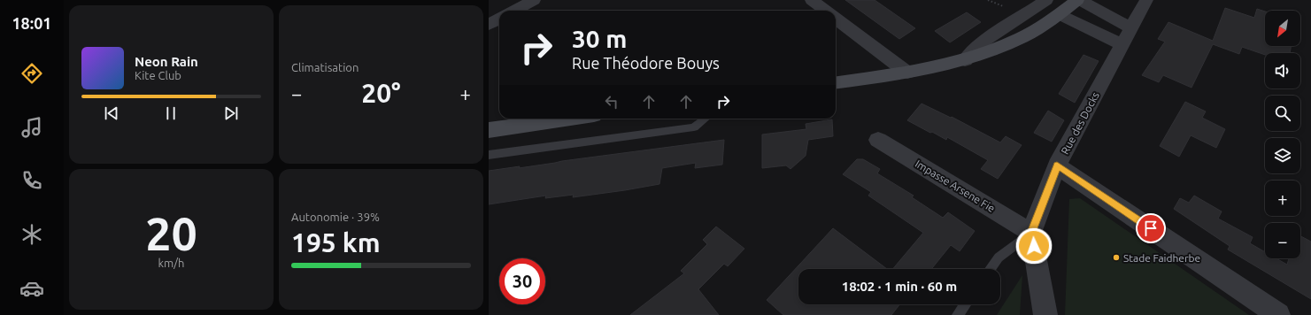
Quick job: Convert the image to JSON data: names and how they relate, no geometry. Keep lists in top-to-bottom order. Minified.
{"streets":{"street":["Rue des Docks","Impasse Arsene Fie"]},"crossings":[["Rue des Docks","Impasse Arsene Fie"]],"places":["Stade Faidherbe"],"north":"bottom left","page":{"tabs":"18:01","tile":["Climatisation",["20","km/h"],["Autonomie · 39%","195 km"]],"map_buttons":["+","−"],"turn":["30 m","Rue Théodore Bouys"],"song":["Neon Rain","Kite Club"],"heat":["−","20°","+"],"limit":"30","trip":"18:02 · 1 min · 60 m"}}
